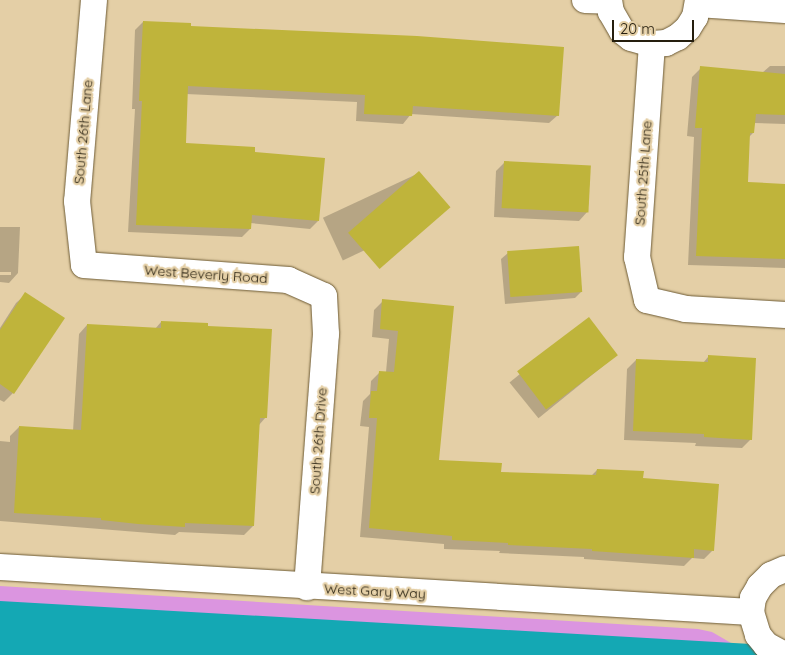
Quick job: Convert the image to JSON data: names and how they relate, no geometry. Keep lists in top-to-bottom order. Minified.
{"streets":{"street":["South 26th Lane","South 25th Lane","West Beverly Road","South 26th Drive","West Gary Way"]},"crossings":[["South 26th Lane","West Beverly Road"],["West Beverly Road","South 26th Drive"],["South 26th Drive","West Gary Way"]],"scale_bar":"20 m"}
